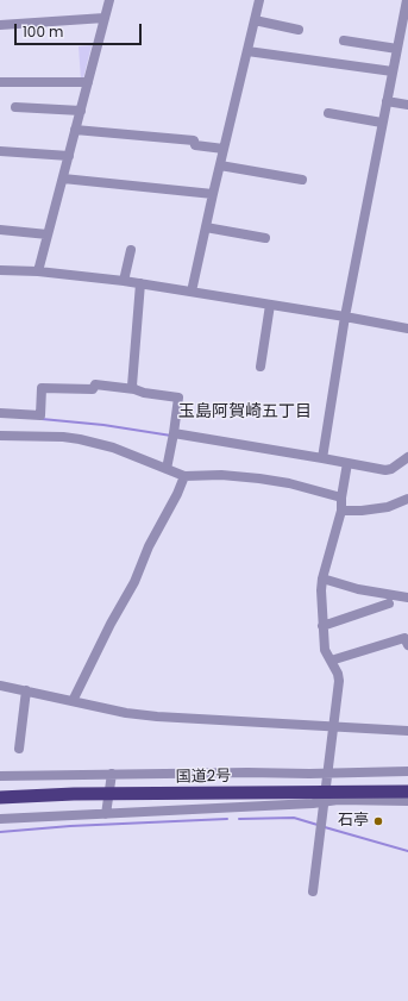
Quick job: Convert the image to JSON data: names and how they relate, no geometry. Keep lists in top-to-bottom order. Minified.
{"streets":{"highway":["国道2号"]},"districts":["玉島阿賀崎五丁目"],"places":["石亭"],"scale_bar":"100 m"}
